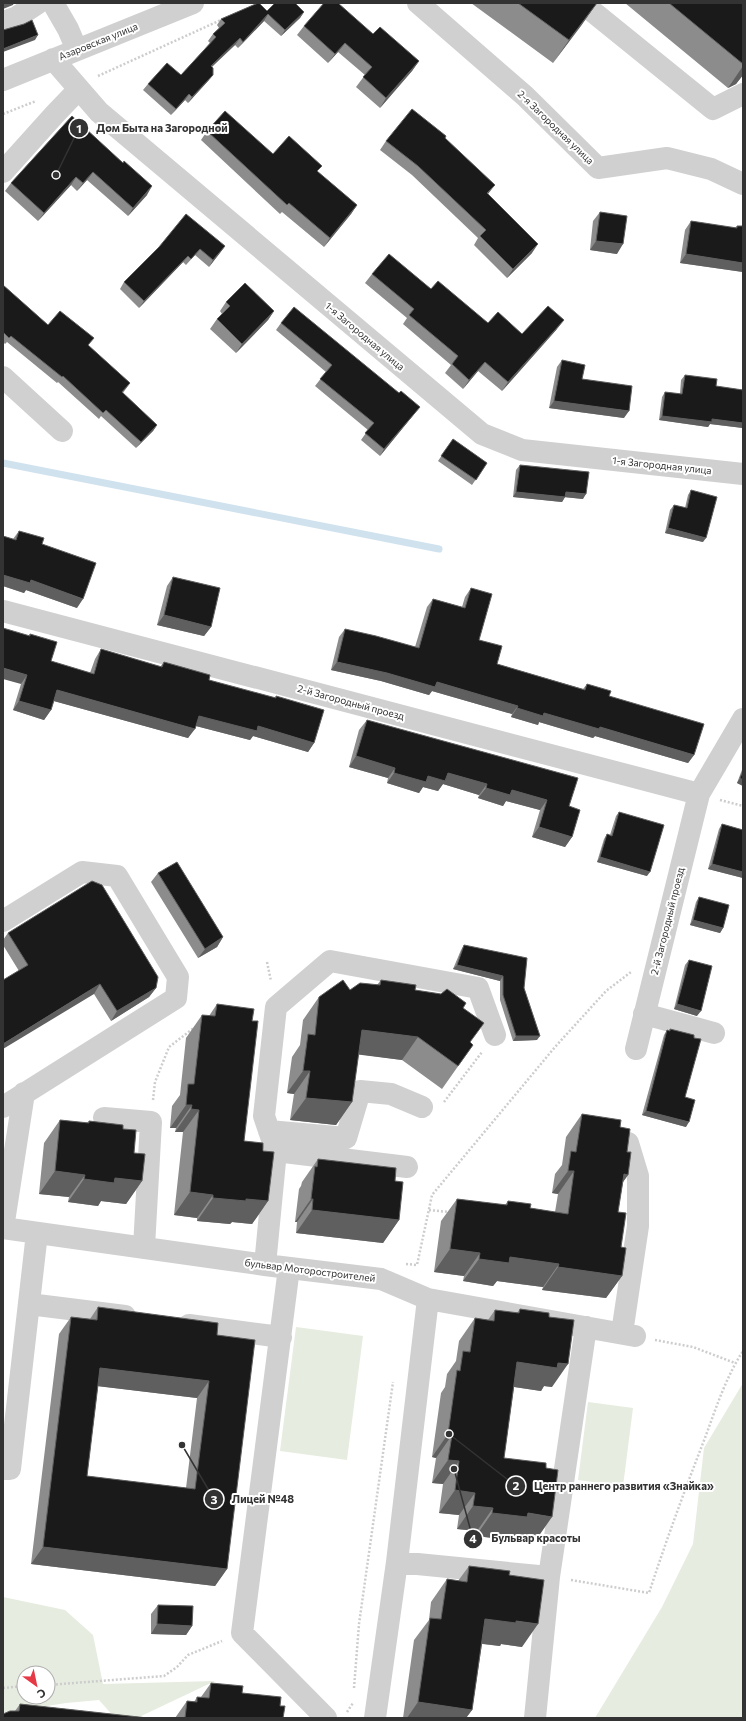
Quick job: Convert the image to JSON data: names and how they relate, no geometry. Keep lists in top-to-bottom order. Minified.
{"streets":{"street":["Азаровская улица","2-я Загородная улица","1-я Загородная улица","2-й Загородный проезд","бульвар Моторостроителей"]},"crossings":[["Азаровская улица","1-я Загородная улица"]],"places":["Дом Быта на Загородной","Центр раннего развития «Знайка»","Лицей №48","Бульвар красоты"],"north":"bottom right"}
